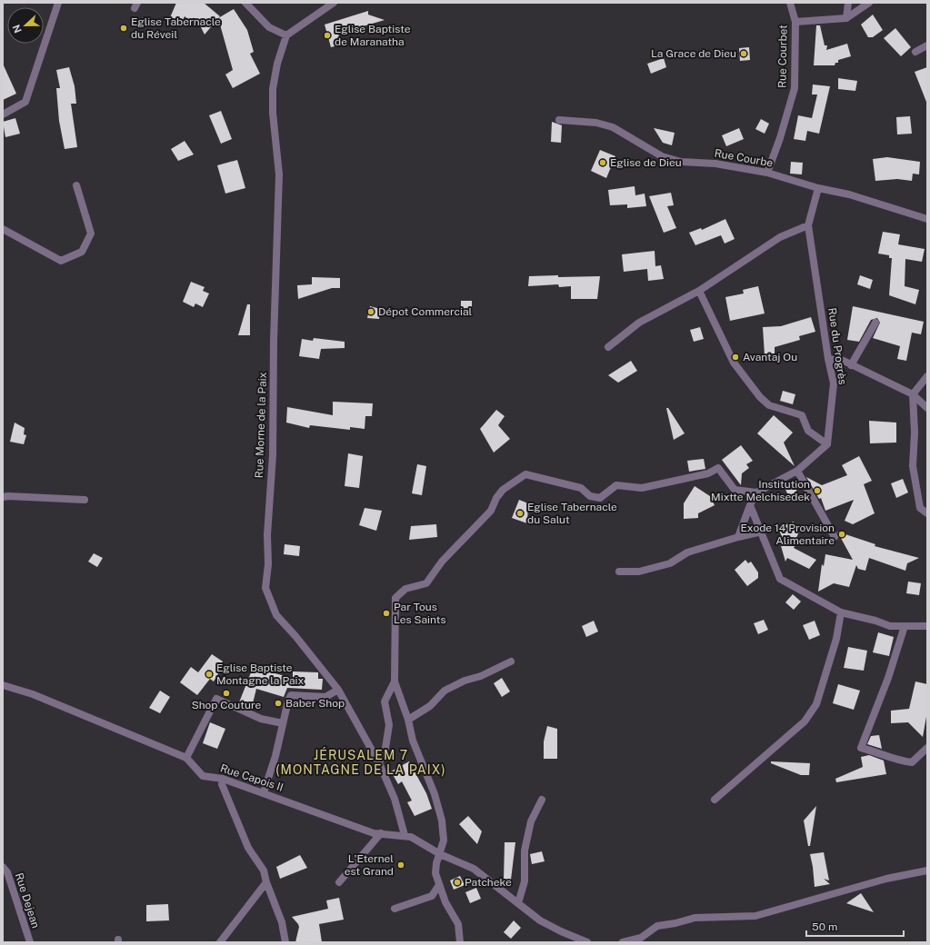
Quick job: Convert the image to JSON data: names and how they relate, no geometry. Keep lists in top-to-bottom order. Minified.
{"streets":{"street":["Rue Courbet","Rue Courbe","Rue du Progrès","Rue Morne de la Paix","Rue Capois II","Rue Dejean"]},"crossings":[["Rue Courbet","Rue Courbe"],["Rue Courbe","Rue du Progrès"],["Rue Morne de la Paix","Rue Capois II"]],"districts":["JÉRUSALEM 7 (MONTAGNE DE LA PAIX)"],"places":["Eglise Tabernacle du Réveil","Eglise Baptiste de Maranatha","La Grace de Dieu","Eglise de Dieu","Dépot Commercial","Avantaj Ou","Institution Mixtte Melchisedek","Eglise Tabernacle du Salut","Exode 14 Provision Alimentaire","Par Tous Les Saints","Eglise Baptiste Montagne la Paix","Shop Couture","Baber Shop","L'Eternel est Grand","Patcheke"],"scale_bar":"50 m","north":"left"}
